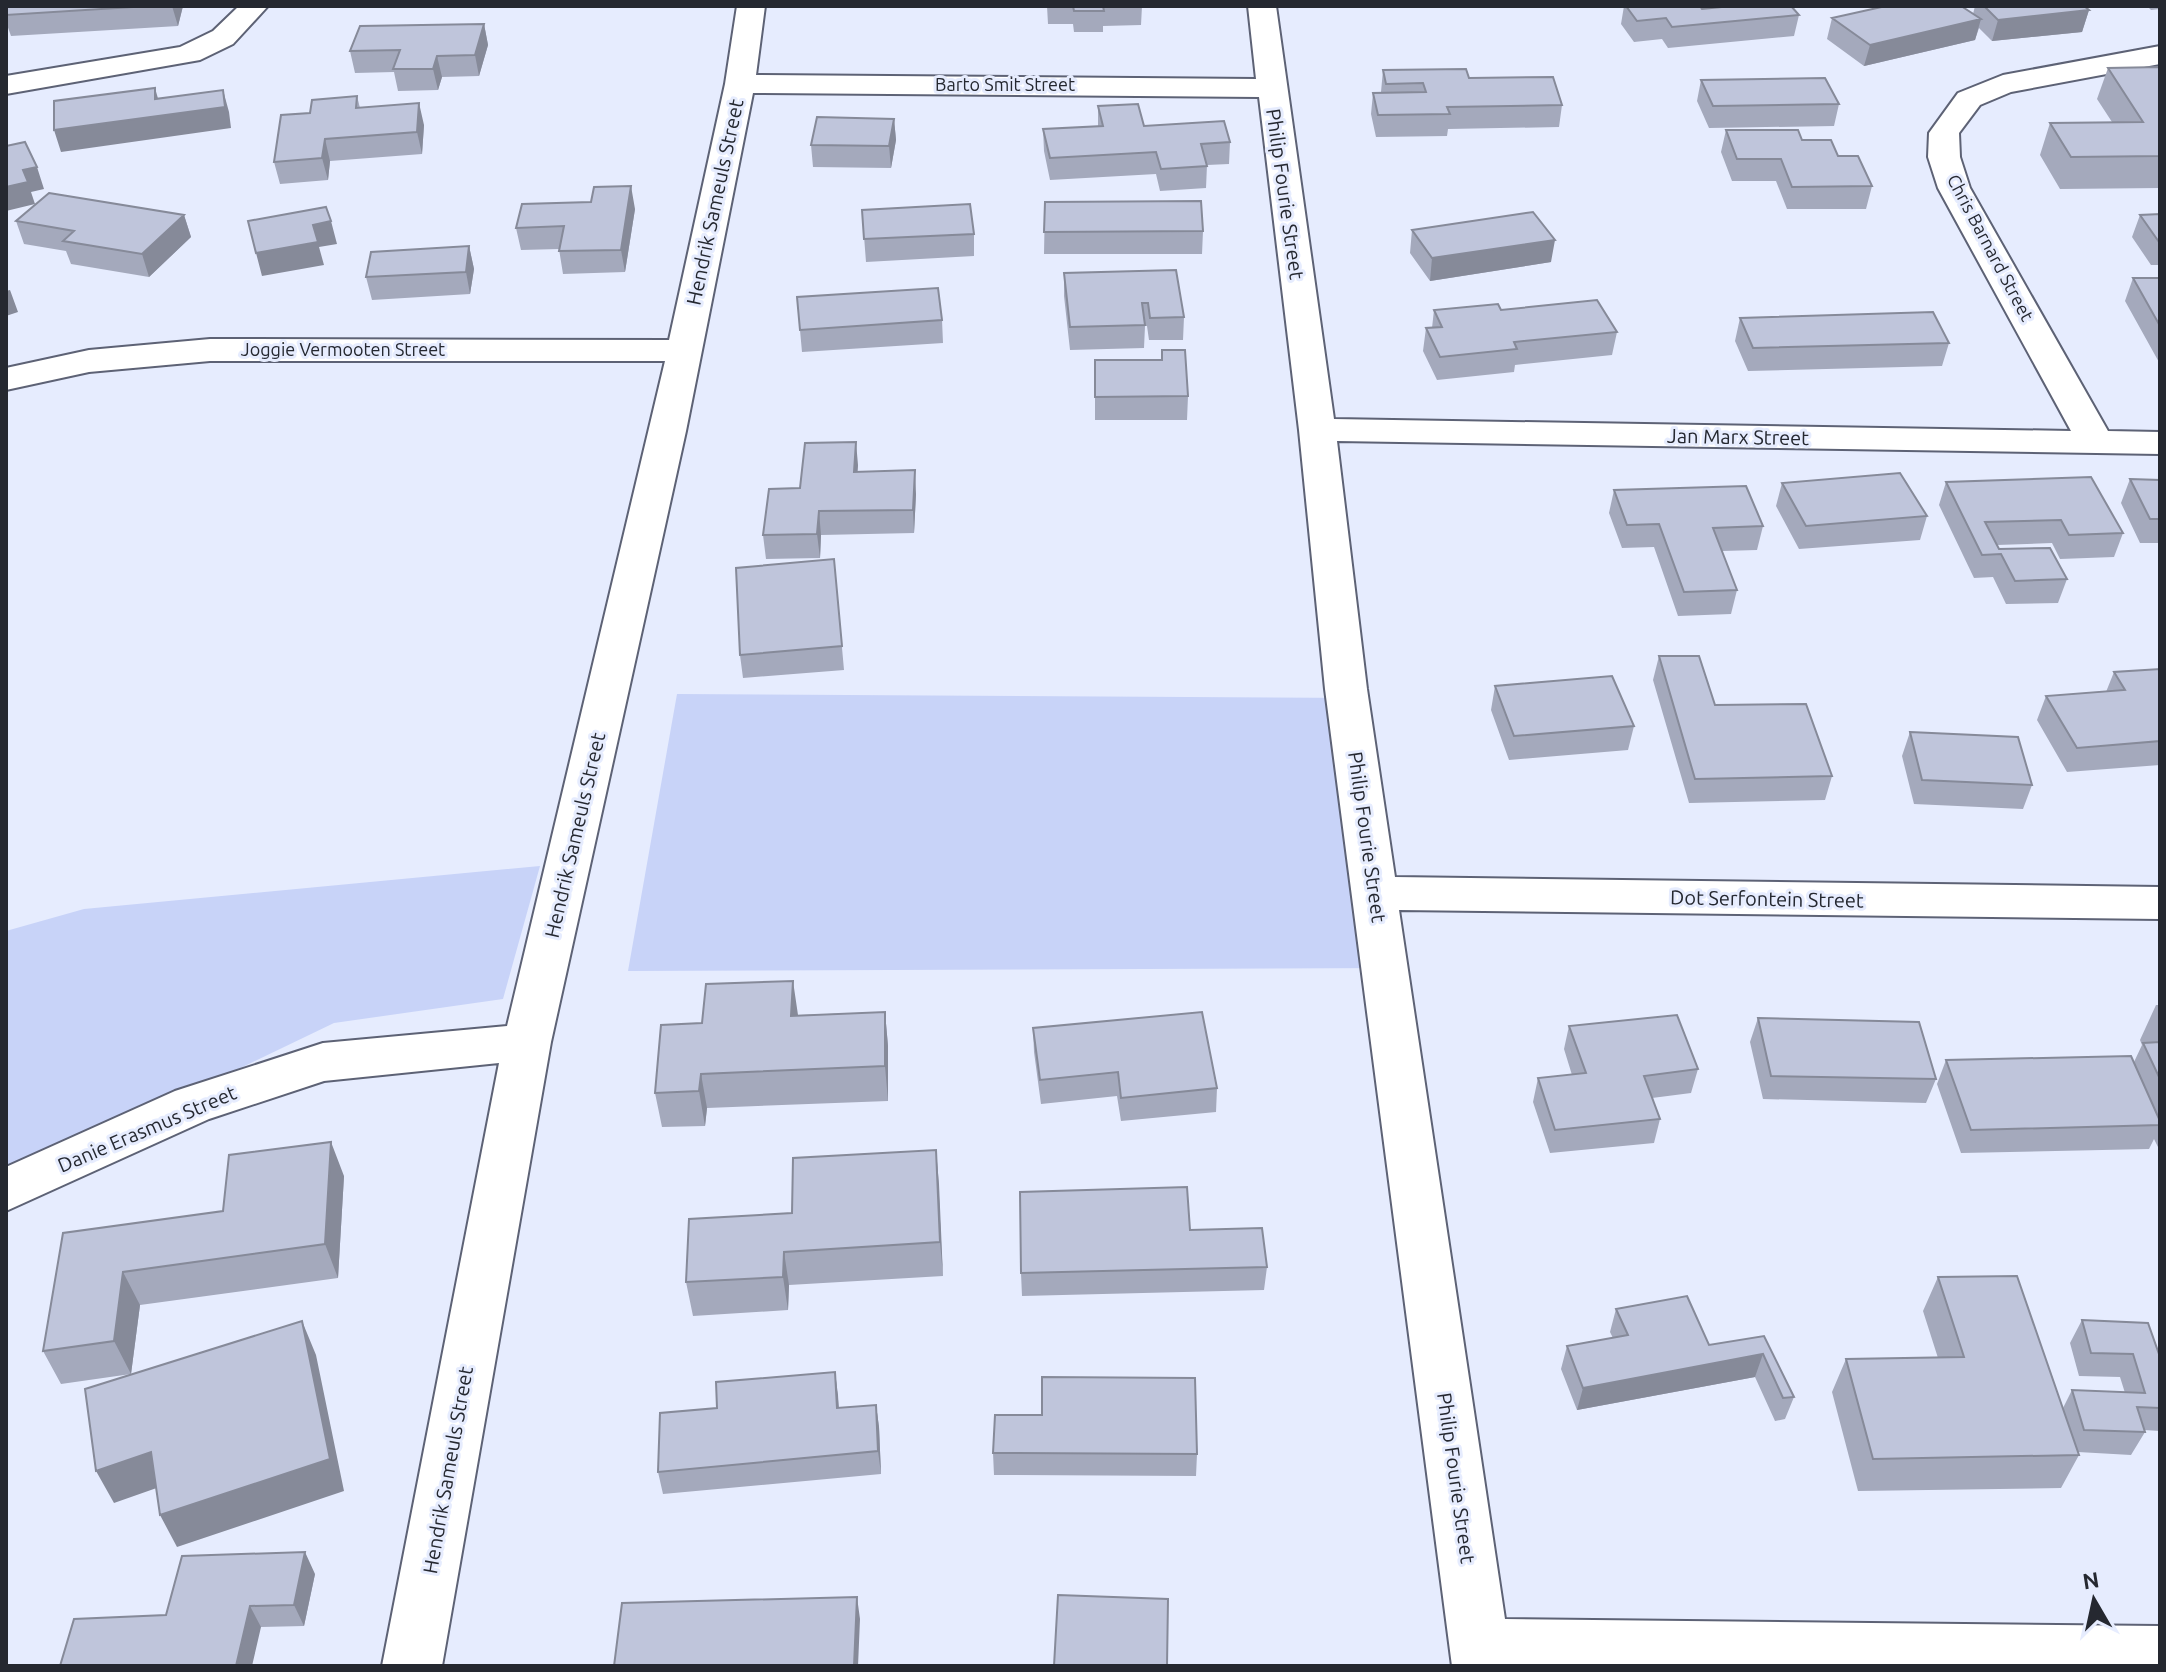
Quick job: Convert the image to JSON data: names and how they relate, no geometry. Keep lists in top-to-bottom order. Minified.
{"streets":{"street":["Barto Smit Street","Philip Fourie Street","Hendrik Sameuls Street","Chris Barnard Street","Joggie Vermooten Street","Jan Marx Street","Dot Serfontein Street","Danie Erasmus Street"]},"crossings":[["Barto Smit Street","Philip Fourie Street"],["Barto Smit Street","Hendrik Sameuls Street"],["Philip Fourie Street","Jan Marx Street"],["Philip Fourie Street","Dot Serfontein Street"],["Hendrik Sameuls Street","Joggie Vermooten Street"],["Hendrik Sameuls Street","Danie Erasmus Street"],["Chris Barnard Street","Jan Marx Street"]],"north":"top"}
